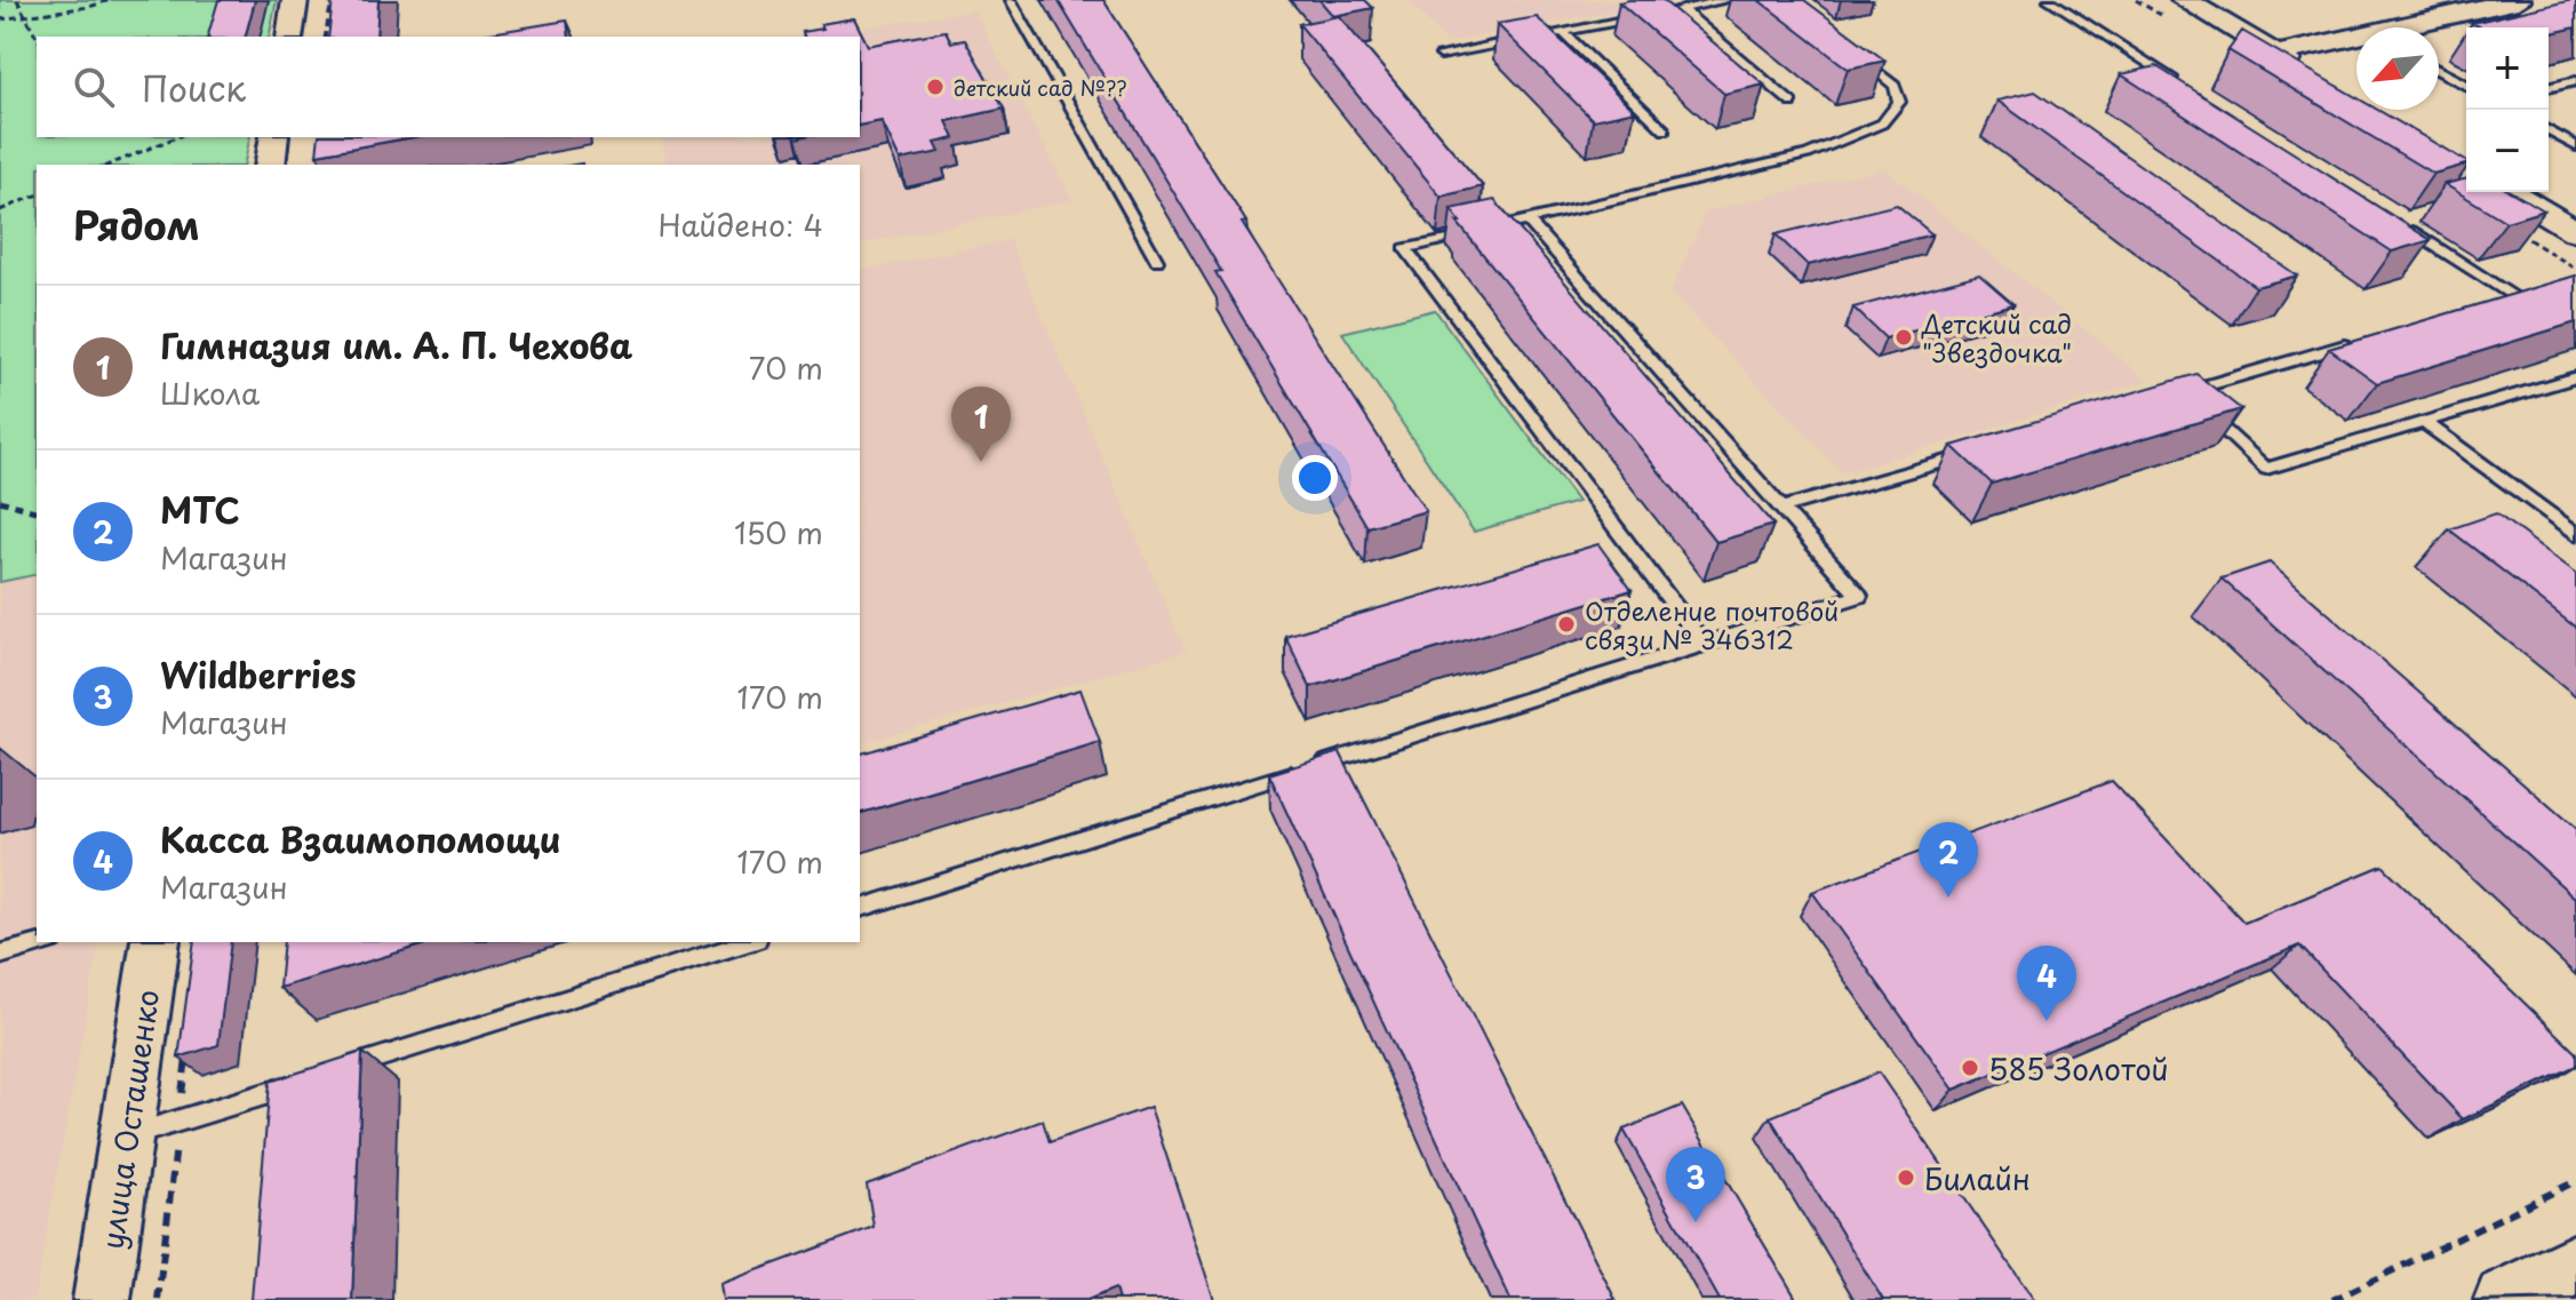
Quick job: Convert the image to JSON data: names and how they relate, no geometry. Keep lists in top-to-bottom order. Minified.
{"streets":{"street":["улица Осташенко"]},"places":["детский сад №??","Детский сад \"Звездочка\"","Отделение почтовой связи № 346312","585 Золотой","Билайн"],"north":"bottom left","page":{"map_buttons":["+","−"],"search":"Поиск","heading":["Рядом","Найдено: 4"],"list":[{"mark":"1","name":"Гимназия им. А. П. Чехова","note":"Школа","value":"70 m"},{"mark":"2","name":"МТС","note":"Магазин","value":"150 m"},{"mark":"3","name":"Wildberries","note":"Магазин","value":"170 m"},{"mark":"4","name":"Касса Взаимопомощи","note":"Магазин","value":"170 m"}],"pins":["1","2","4","3"]}}
